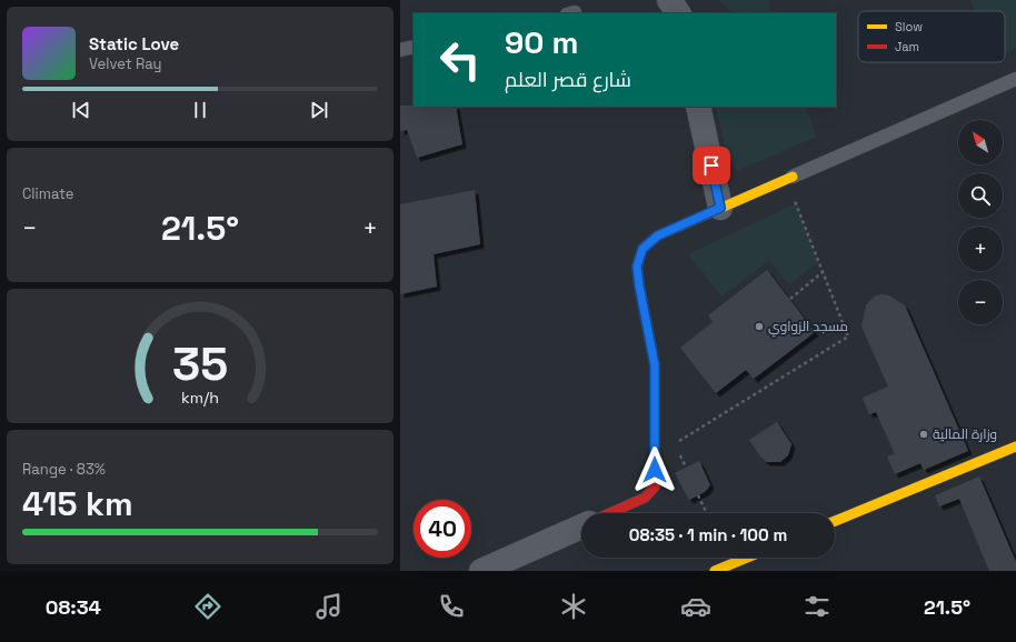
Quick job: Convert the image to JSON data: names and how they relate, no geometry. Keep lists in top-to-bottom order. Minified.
{"places":["مسجد الزواوي","وزارة المالية"],"legend":["Slow","Jam"],"north":"top left","page":{"turn":["90 m","شارع قصر العلم"],"song":["Static Love","Velvet Ray"],"map_buttons":["+","−"],"tile":["Climate",["Range · 83%","415 km"]],"heat":["−","21.5°","+"],"limit":"40","trip":"08:35 · 1 min · 100 m","tabs":["08:34","21.5°"],"gauge":["35","km/h"]}}
